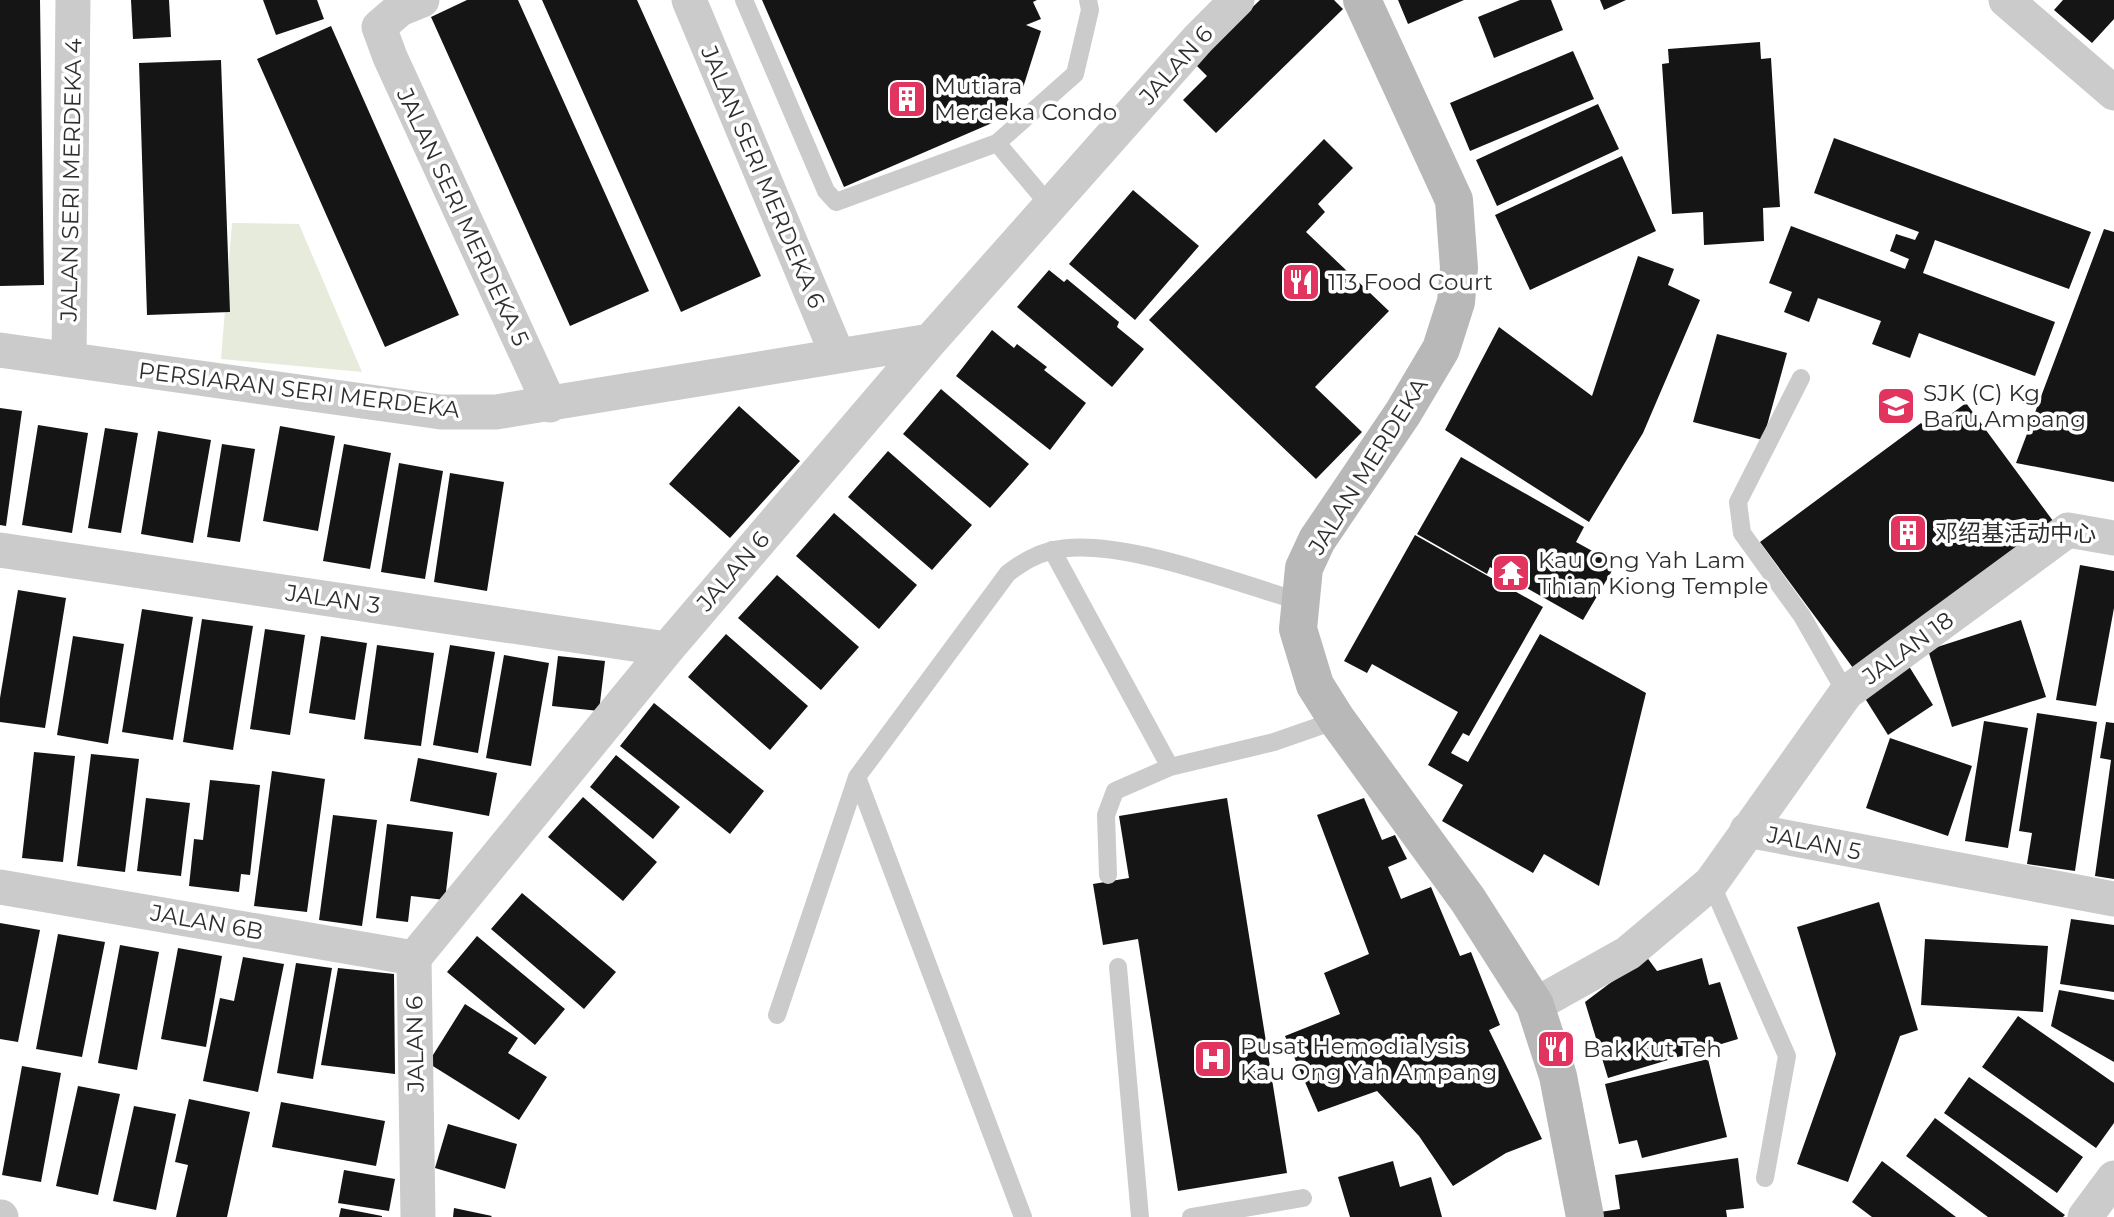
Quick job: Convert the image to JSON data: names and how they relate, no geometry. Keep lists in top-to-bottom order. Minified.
{"streets":{"street":["JALAN 6","JALAN SERI MERDEKA 6","JALAN SERI MERDEKA 4","JALAN SERI MERDEKA 5","PERSIARAN SERI MERDEKA","JALAN MERDEKA","JALAN 3","JALAN 18","JALAN 5","JALAN 6B"]},"crossings":[["JALAN 6","PERSIARAN SERI MERDEKA"],["JALAN 6","JALAN 3"],["JALAN 6","JALAN 6B"],["JALAN SERI MERDEKA 6","PERSIARAN SERI MERDEKA"],["JALAN SERI MERDEKA 4","PERSIARAN SERI MERDEKA"],["JALAN SERI MERDEKA 5","PERSIARAN SERI MERDEKA"],["JALAN MERDEKA","JALAN 5"],["JALAN 18","JALAN 5"]],"places":{"building":["Mutiara Merdeka Condo","邓绍基活动中心"],"restaurant":["113 Food Court","Bak Kut Teh"],"school or university":["SJK (C) Kg Baru Ampang"],"temple":["Kau Ong Yah Lam Thian Kiong Temple"],"hospital":["Pusat Hemodialysis Kau Ong Yah Ampang"]}}
